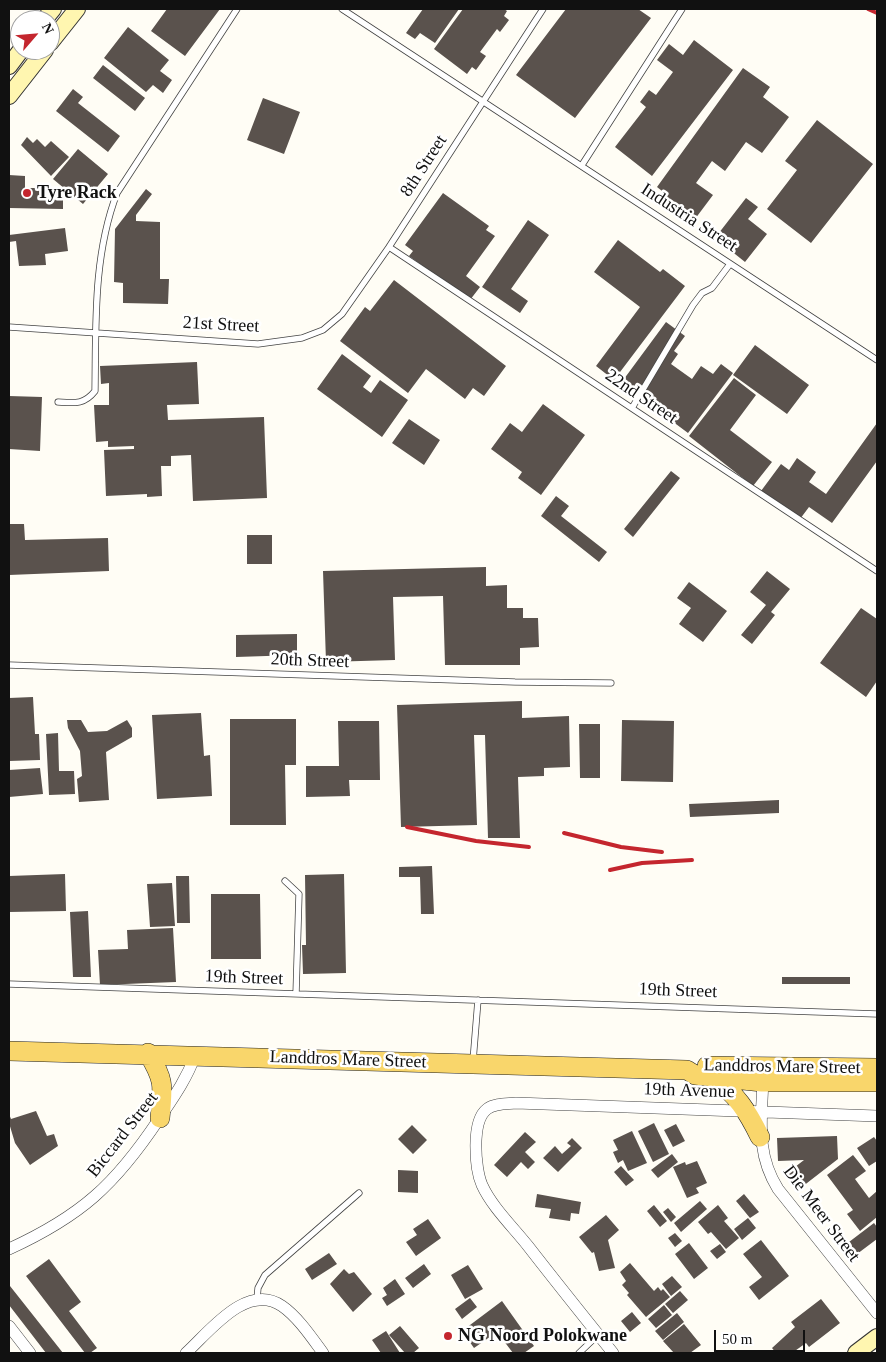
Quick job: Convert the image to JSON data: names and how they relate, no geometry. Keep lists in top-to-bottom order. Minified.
{"streets":{"main road":["Landdros Mare Street"],"street":["19th Avenue","Biccard Street","Die Meer Street"],"lane":["8th Street","Industria Street","21st Street","22nd Street","20th Street","19th Street"]},"crossings":[["8th Street","Industria Street"],["8th Street","21st Street"],["8th Street","22nd Street"],["21st Street","22nd Street"],["Landdros Mare Street","Biccard Street"]],"places":["Tyre Rack","NG Noord Polokwane"],"scale_bar":"50 m","north":"top right"}
